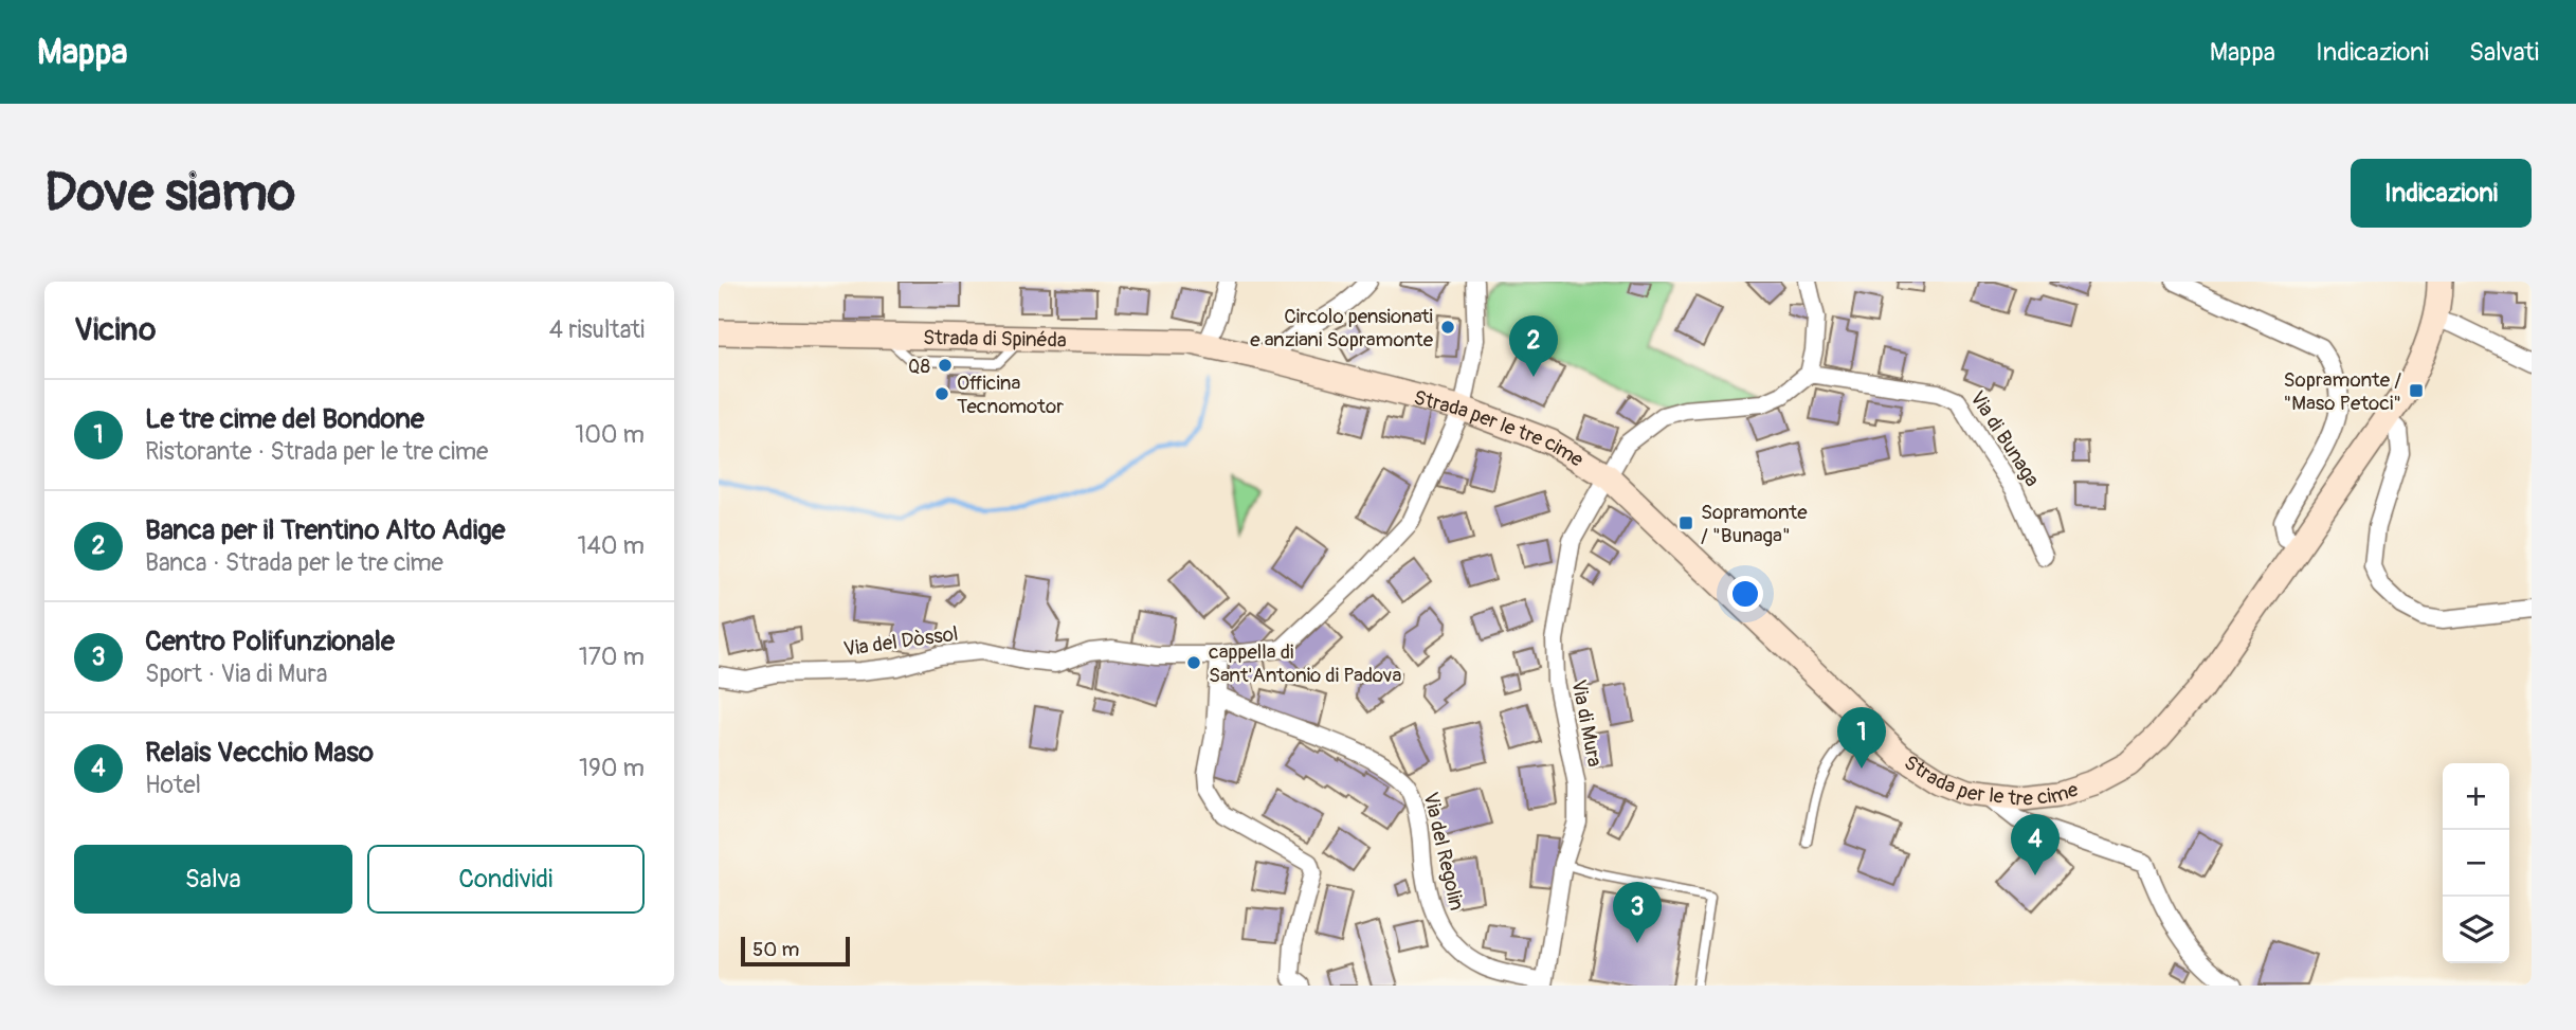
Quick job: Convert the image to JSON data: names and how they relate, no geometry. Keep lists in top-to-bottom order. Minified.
{"streets":{"main road":["Strada di Spinéda","Strada per le tre cime"],"street":["Via di Bunaga","Via del Dòssol","Via di Mura","Via del Regolin"]},"crossings":[["Strada di Spinéda","Strada per le tre cime"],["Strada per le tre cime","Via del Dòssol"],["Strada per le tre cime","Via di Mura"],["Via di Bunaga","Via di Mura"],["Via di Mura","Via del Regolin"]],"places":{"other":["Circolo pensionati e anziani Sopramonte","Q8","Officina Tecnomotor","cappella di Sant'Antonio di Padova"],"transit":["Sopramonte / \"Maso Petoci\"","Sopramonte / \"Bunaga\""]},"scale_bar":"50 m","page":{"header":"Mappa","nav":["Mappa","Indicazioni","Salvati"],"buttons":["Indicazioni",["Salva","Condividi"]],"title":"Dove siamo","heading":["Vicino","4 risultati"],"pins":["2","1","4","3"],"list":[{"mark":"1","name":"Le tre cime del Bondone","note":"Ristorante · Strada per le tre cime","value":"100 m"},{"mark":"2","name":"Banca per il Trentino Alto Adige","note":"Banca · Strada per le tre cime","value":"140 m"},{"mark":"3","name":"Centro Polifunzionale","note":"Sport · Via di Mura","value":"170 m"},{"mark":"4","name":"Relais Vecchio Maso","note":"Hotel","value":"190 m"}],"map_buttons":["+","−"],"scale":"50 m"}}
